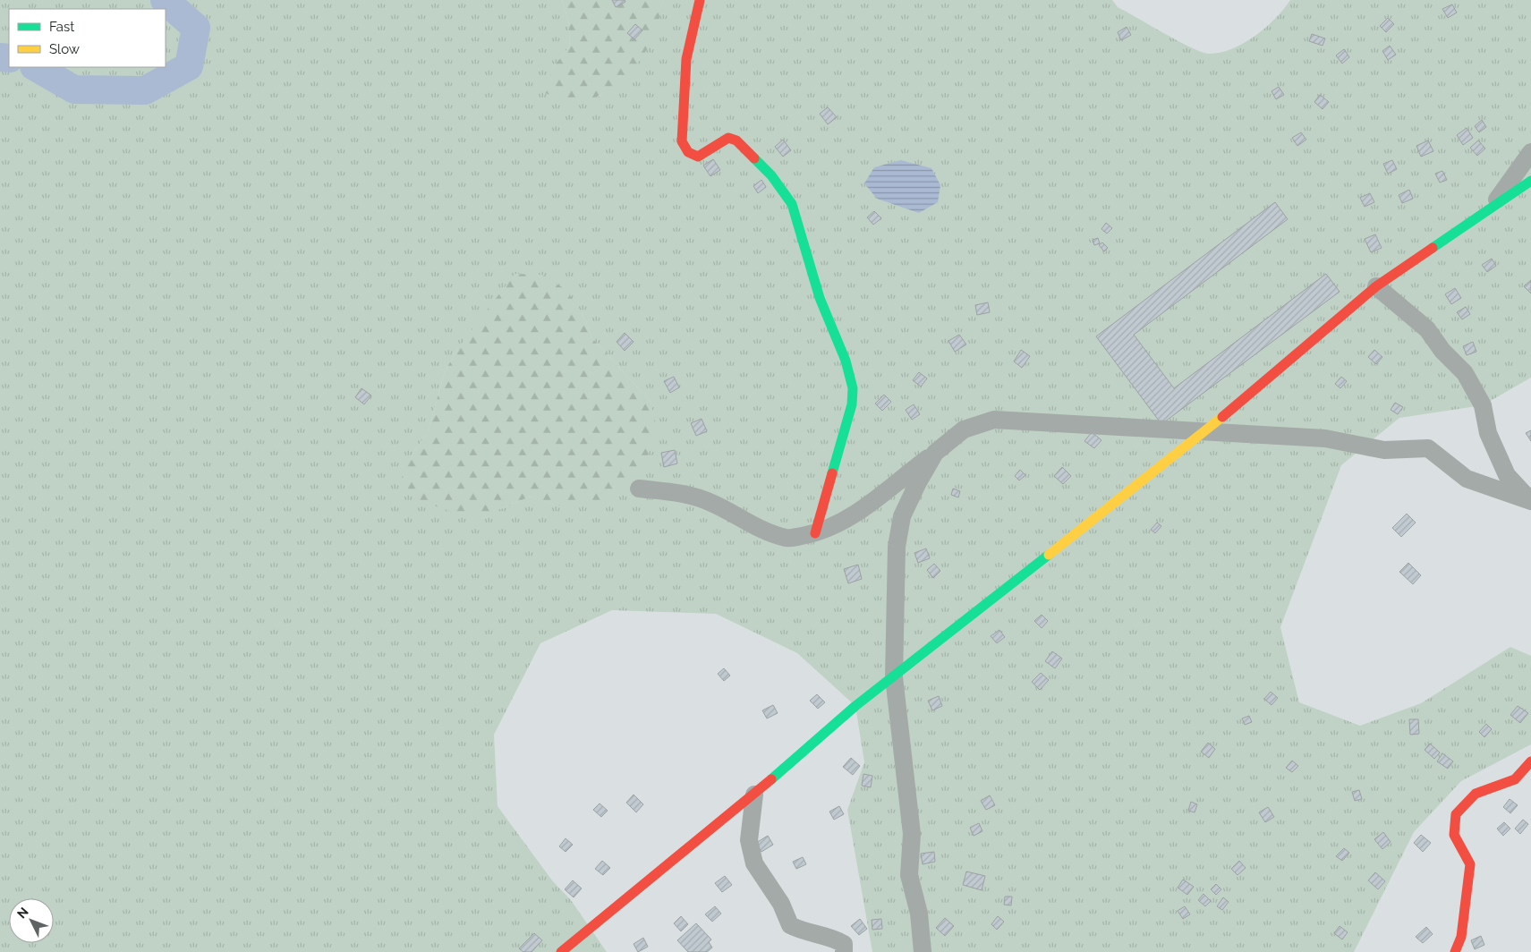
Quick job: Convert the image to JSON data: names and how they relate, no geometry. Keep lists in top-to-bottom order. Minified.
{"legend":["Fast","Slow"],"north":"top left"}
